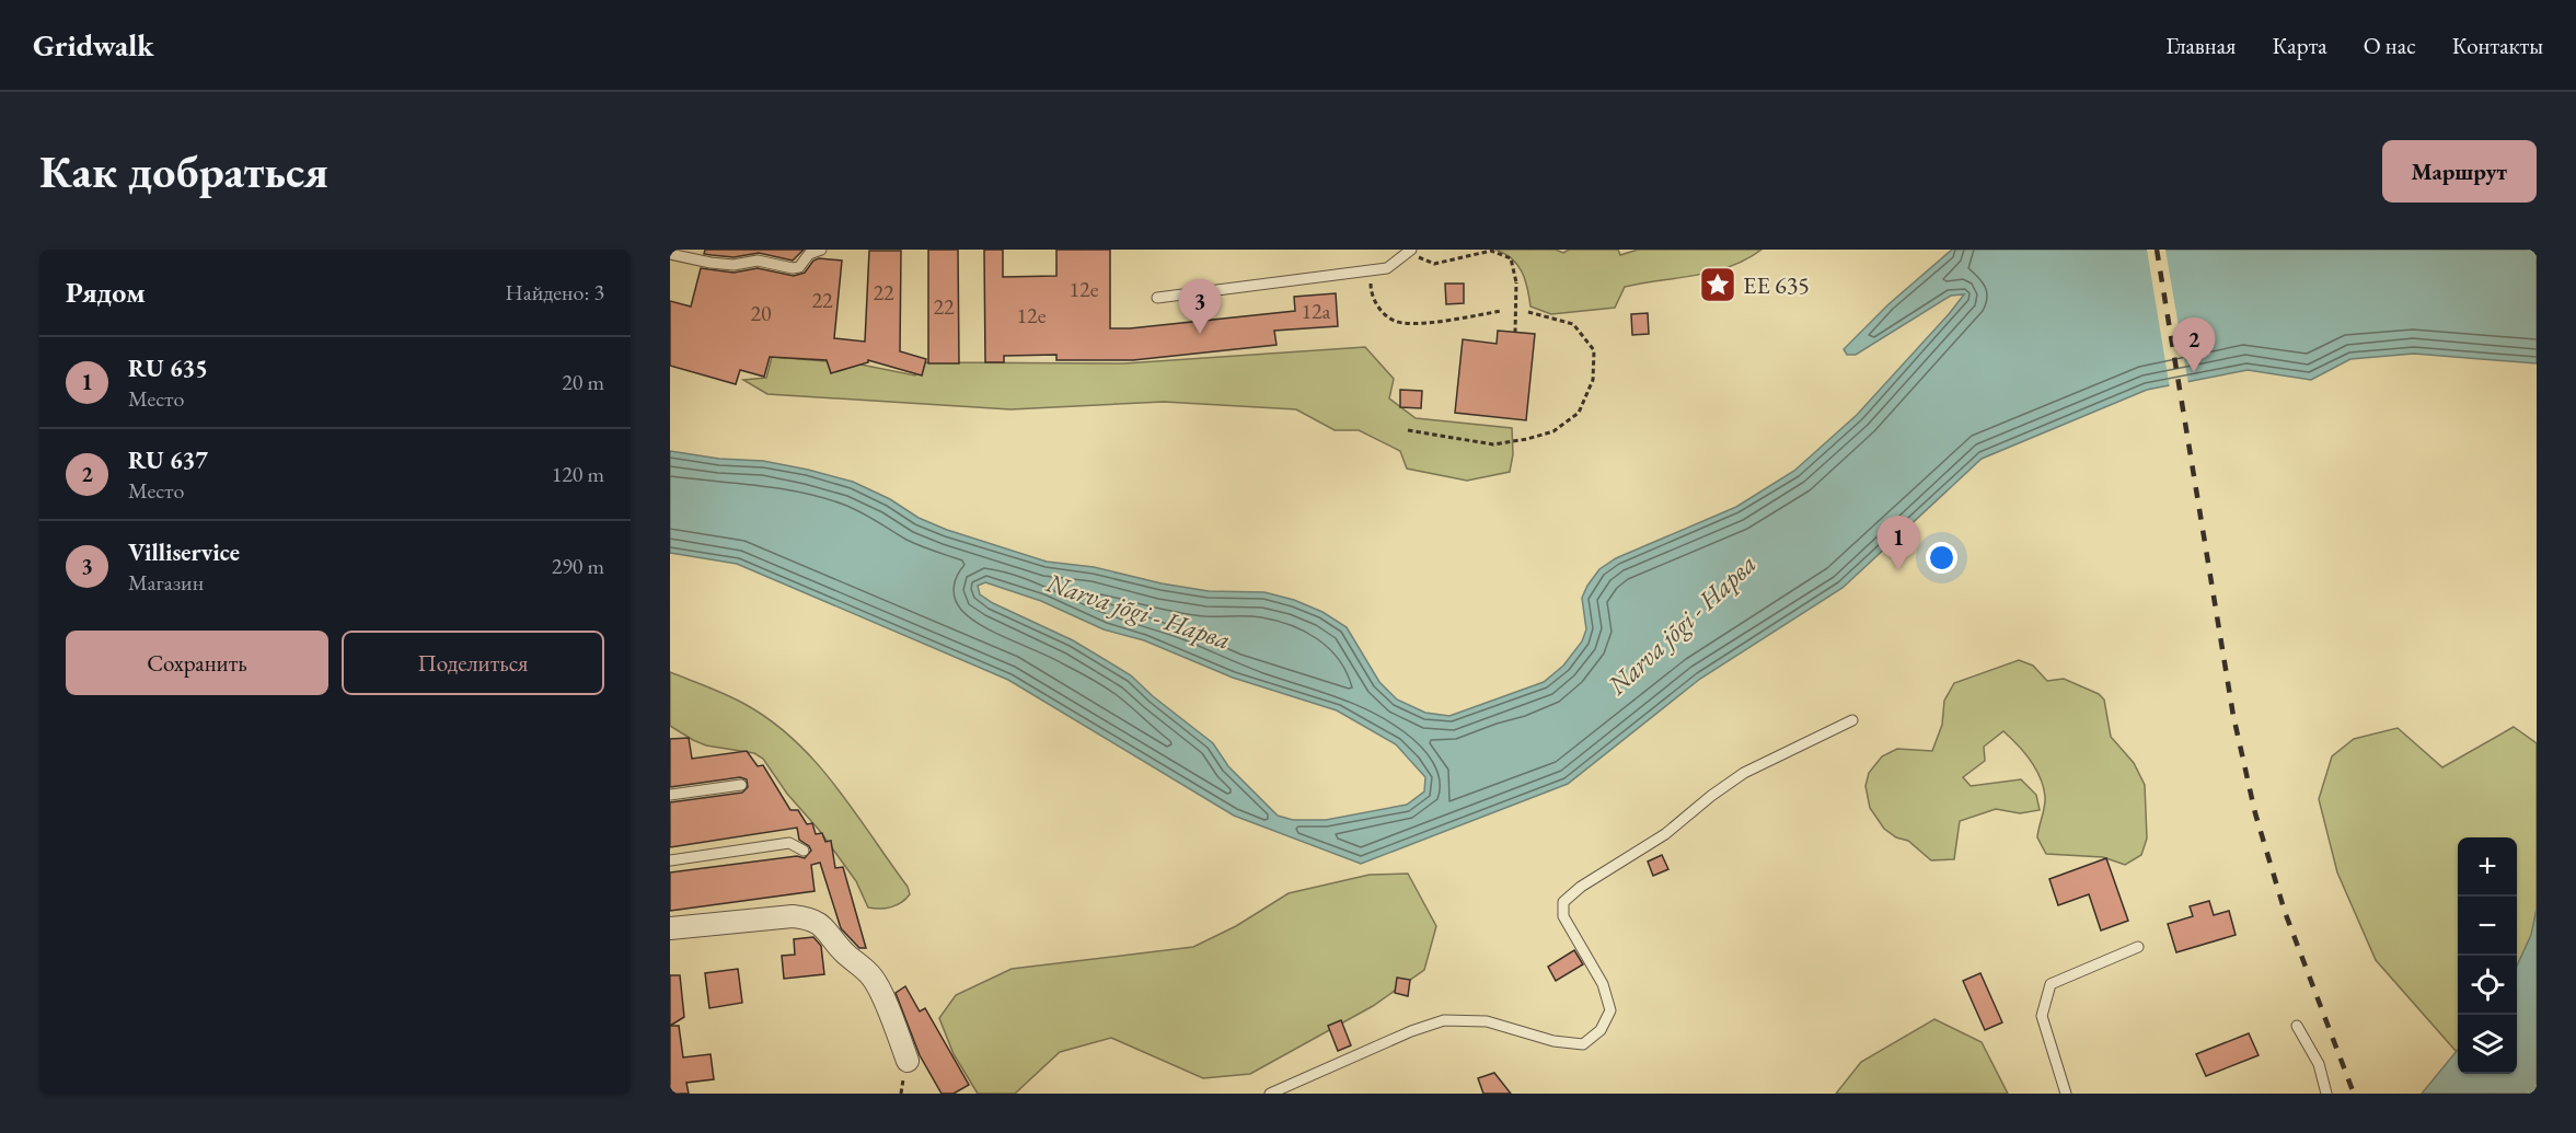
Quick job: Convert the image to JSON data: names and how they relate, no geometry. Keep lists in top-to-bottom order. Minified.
{"water":["Narva jõgi - Нарва"],"places":{"place":["EE 635"]},"house_numbers":["12e","22","22","22","12a","20","12e"],"page":{"header":"Gridwalk","nav":["Главная","Карта","О нас","Контакты"],"buttons":["Маршрут",["Сохранить","Поделиться"]],"title":"Как добраться","heading":["Рядом","Найдено: 3"],"pins":["3","2","1"],"list":[{"mark":"1","name":"RU 635","note":"Место","value":"20 m"},{"mark":"2","name":"RU 637","note":"Место","value":"120 m"},{"mark":"3","name":"Villiservice","note":"Магазин","value":"290 m"}],"map_buttons":["+","−"]}}
